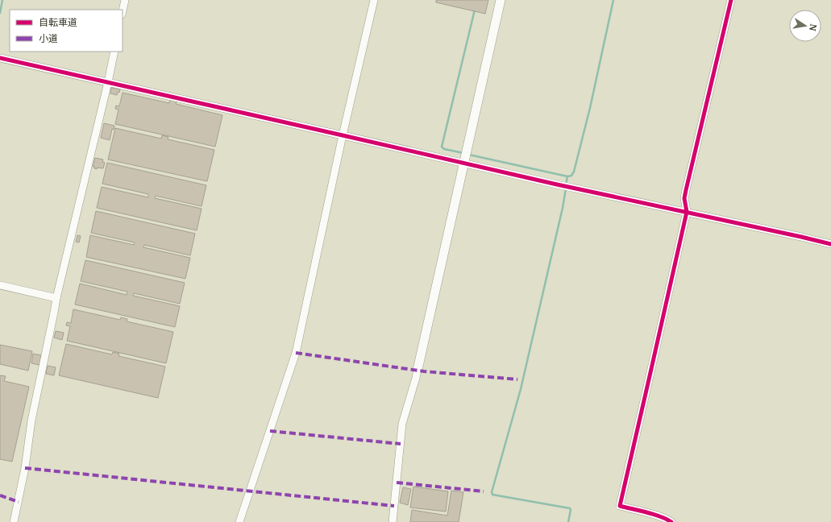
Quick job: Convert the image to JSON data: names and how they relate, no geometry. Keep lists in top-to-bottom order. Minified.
{"legend":["自転車道","小道"],"north":"right"}
